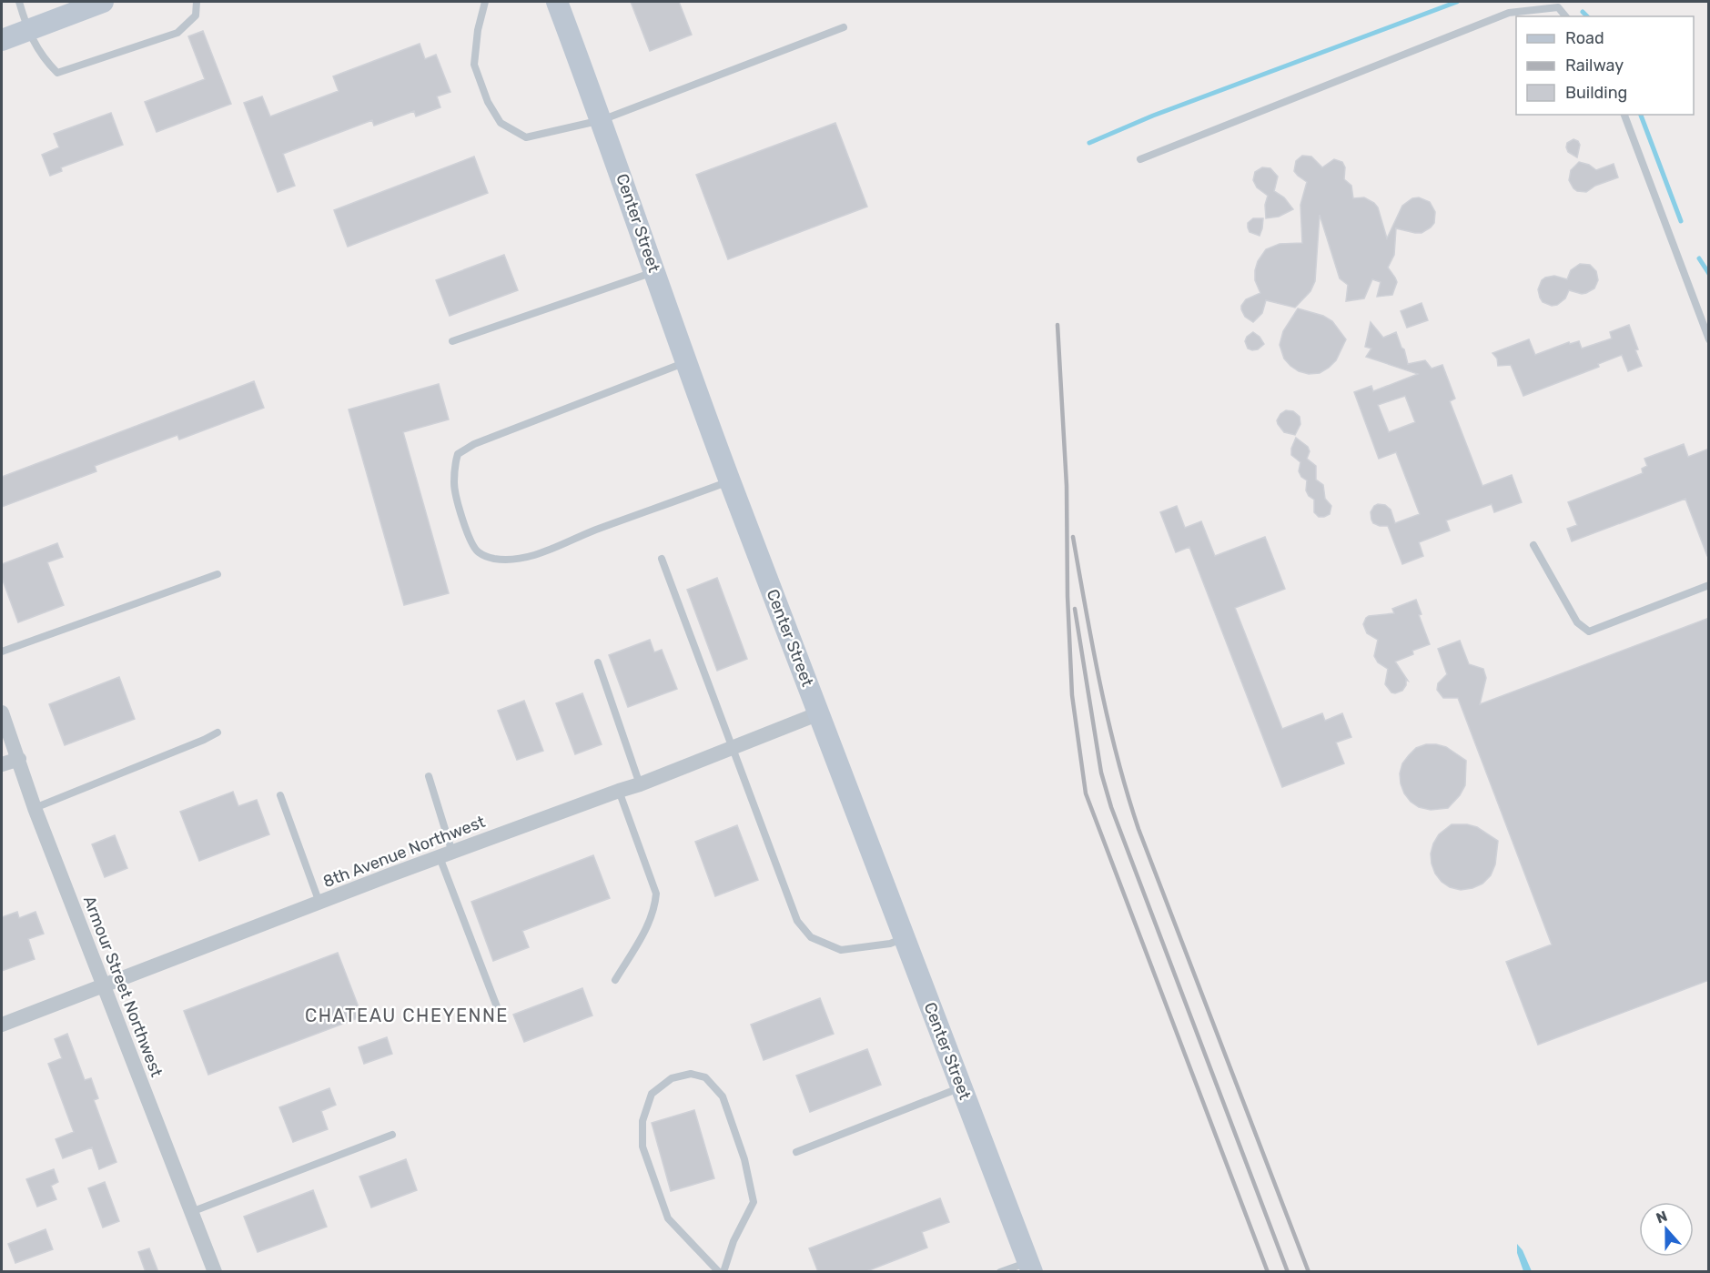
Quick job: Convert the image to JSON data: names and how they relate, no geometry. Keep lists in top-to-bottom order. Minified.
{"streets":{"main road":["Center Street"],"street":["8th Avenue Northwest","Armour Street Northwest"]},"crossings":[["Center Street","8th Avenue Northwest"],["8th Avenue Northwest","Armour Street Northwest"]],"districts":["CHATEAU CHEYENNE"],"legend":["Road","Railway","Building"],"north":"top"}
